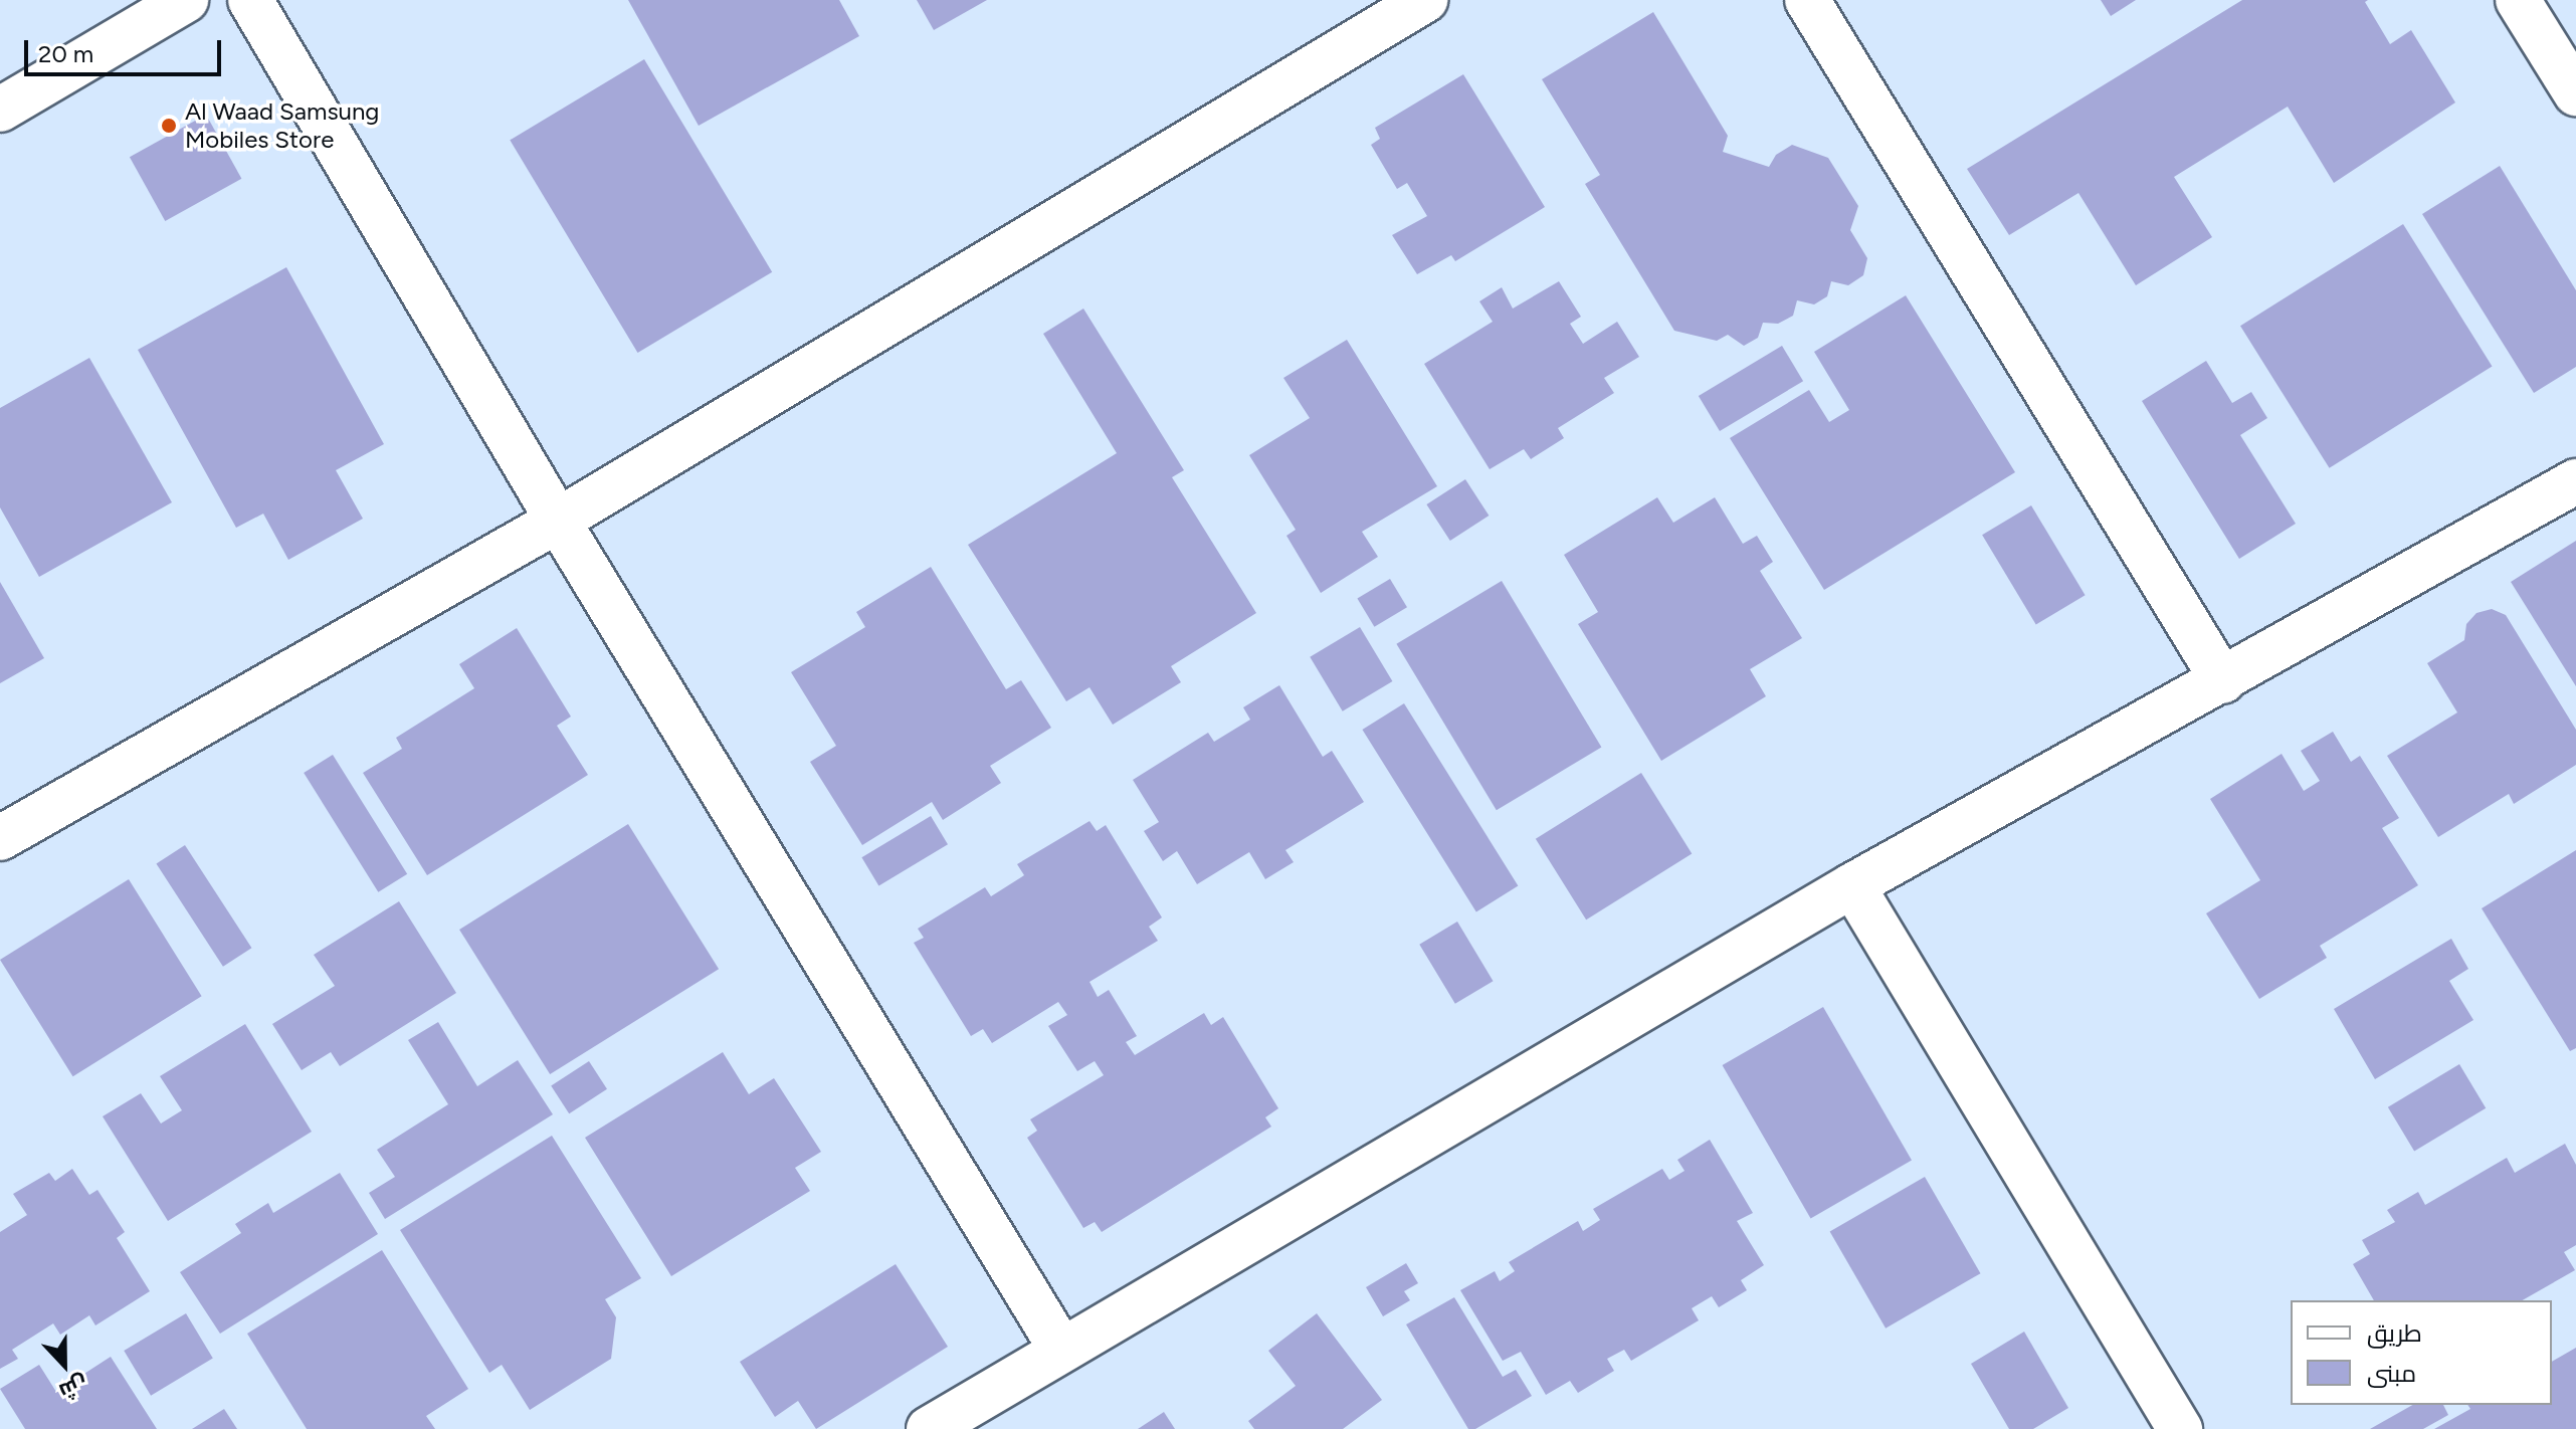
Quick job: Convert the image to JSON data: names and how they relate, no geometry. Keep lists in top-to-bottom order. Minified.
{"places":["Al Waad Samsung Mobiles Store"],"legend":["طريق","مبنى"],"scale_bar":"20 m","north":"bottom"}
